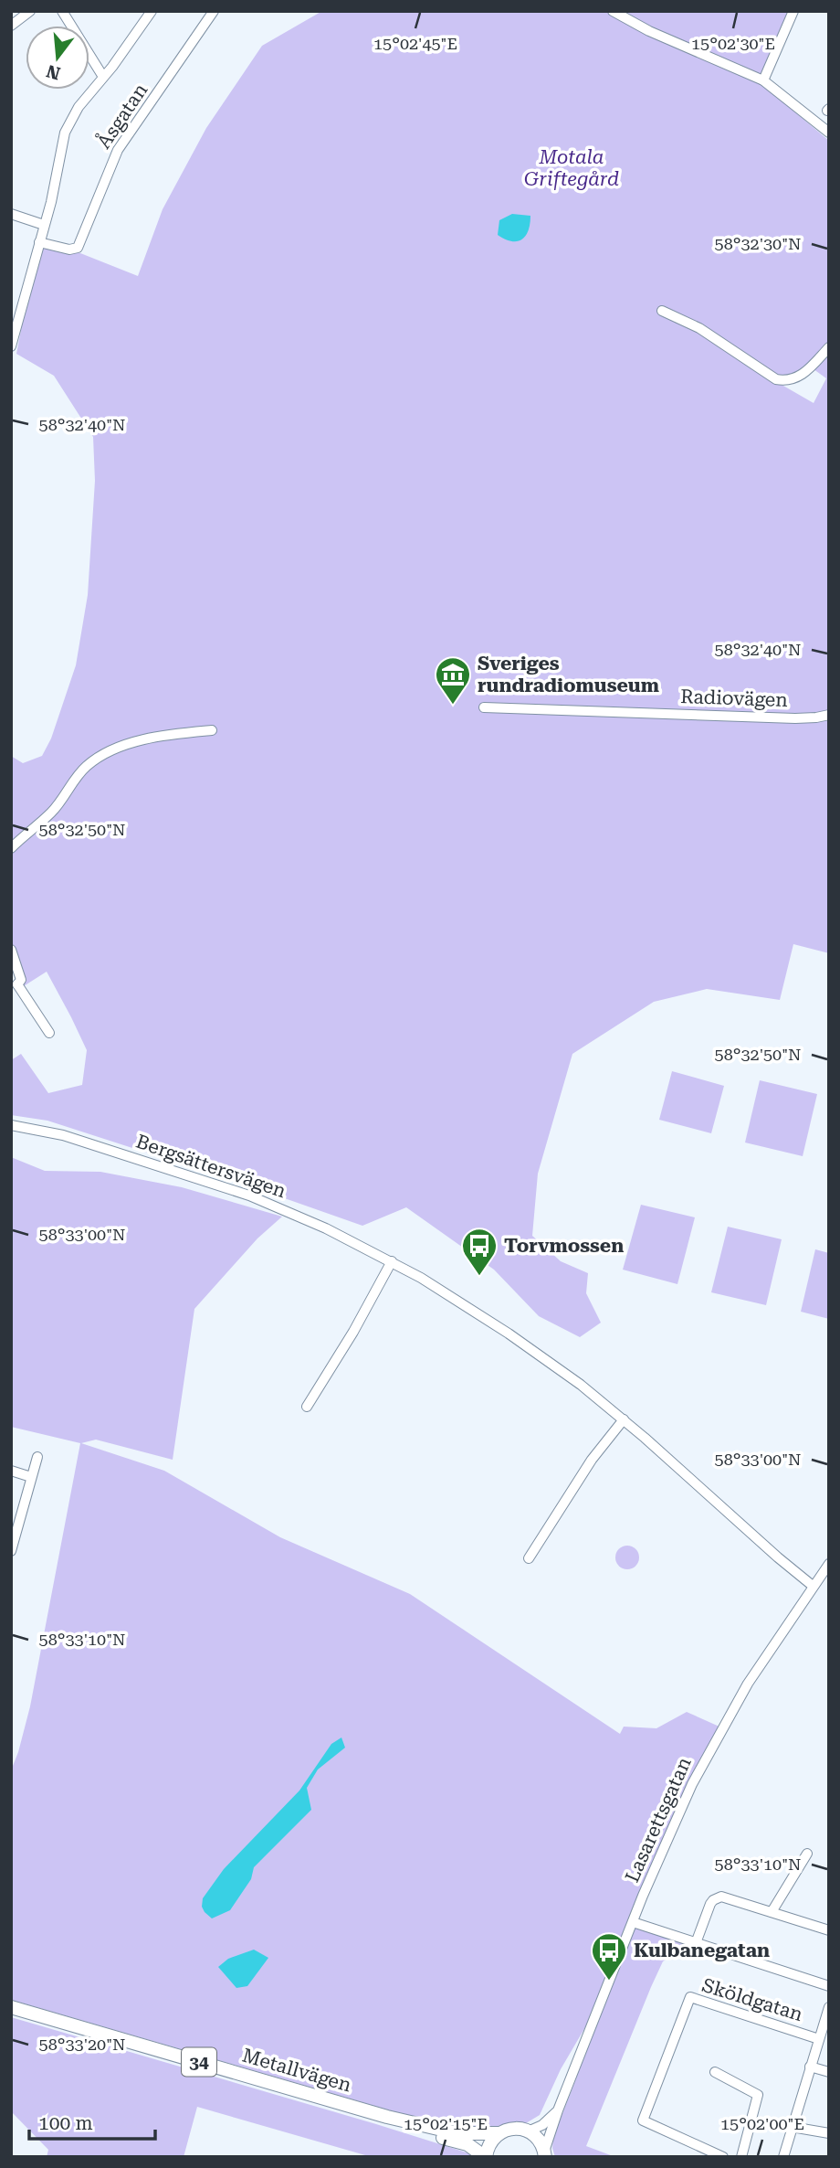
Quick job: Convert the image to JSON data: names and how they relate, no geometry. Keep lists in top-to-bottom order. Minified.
{"streets":{"main road":["34","Metallvägen"],"street":["Åsgatan","Radiovägen","Bergsättersvägen","Lasarettsgatan","Sköldgatan"]},"crossings":[["Bergsättersvägen","Lasarettsgatan"],["34","Metallvägen"]],"parks":["Motala Griftegård"],"places":{"museum":["Sveriges rundradiomuseum"],"bus stop":["Torvmossen","Kulbanegatan"]},"scale_bar":"100 m","north":"bottom","coordinates":["15°02'45\"E","15°02'30\"E","58°32'30\"N","58°32'40\"N","58°32'50\"N","58°33'00\"N","58°33'10\"N","58°33'20\"N","15°02'15\"E","15°02'00\"E"]}
